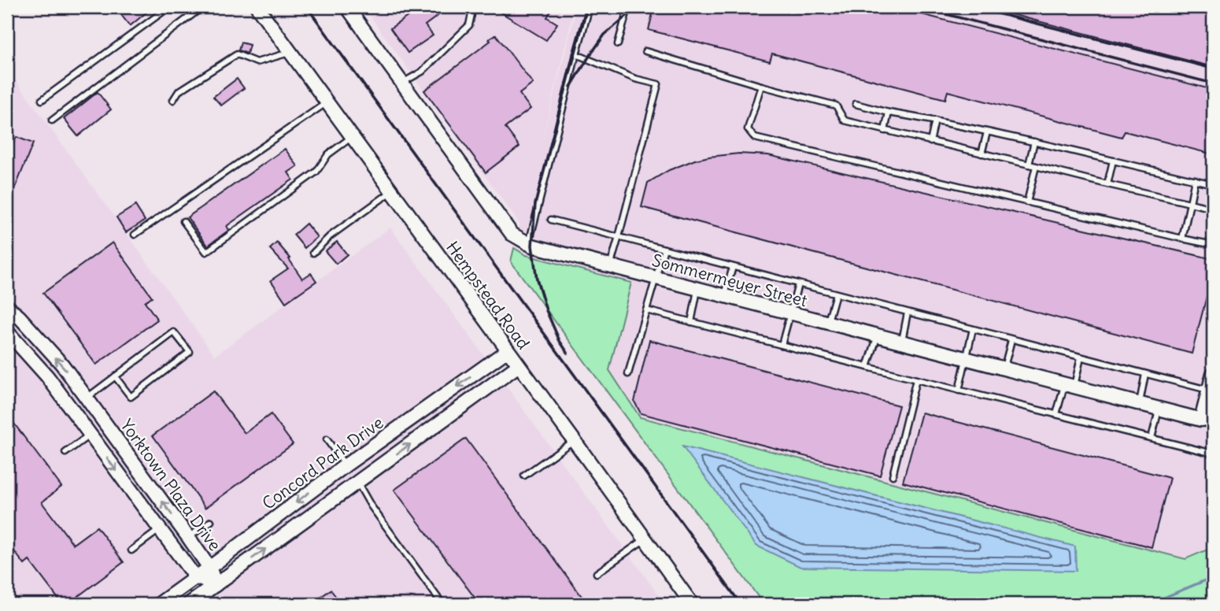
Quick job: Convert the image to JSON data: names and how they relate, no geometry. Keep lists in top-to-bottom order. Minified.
{"streets":{"street":["Sommermeyer Street","Hempstead Road","Concord Park Drive","Yorktown Plaza Drive"]},"crossings":[["Hempstead Road","Concord Park Drive"],["Concord Park Drive","Yorktown Plaza Drive"]]}
